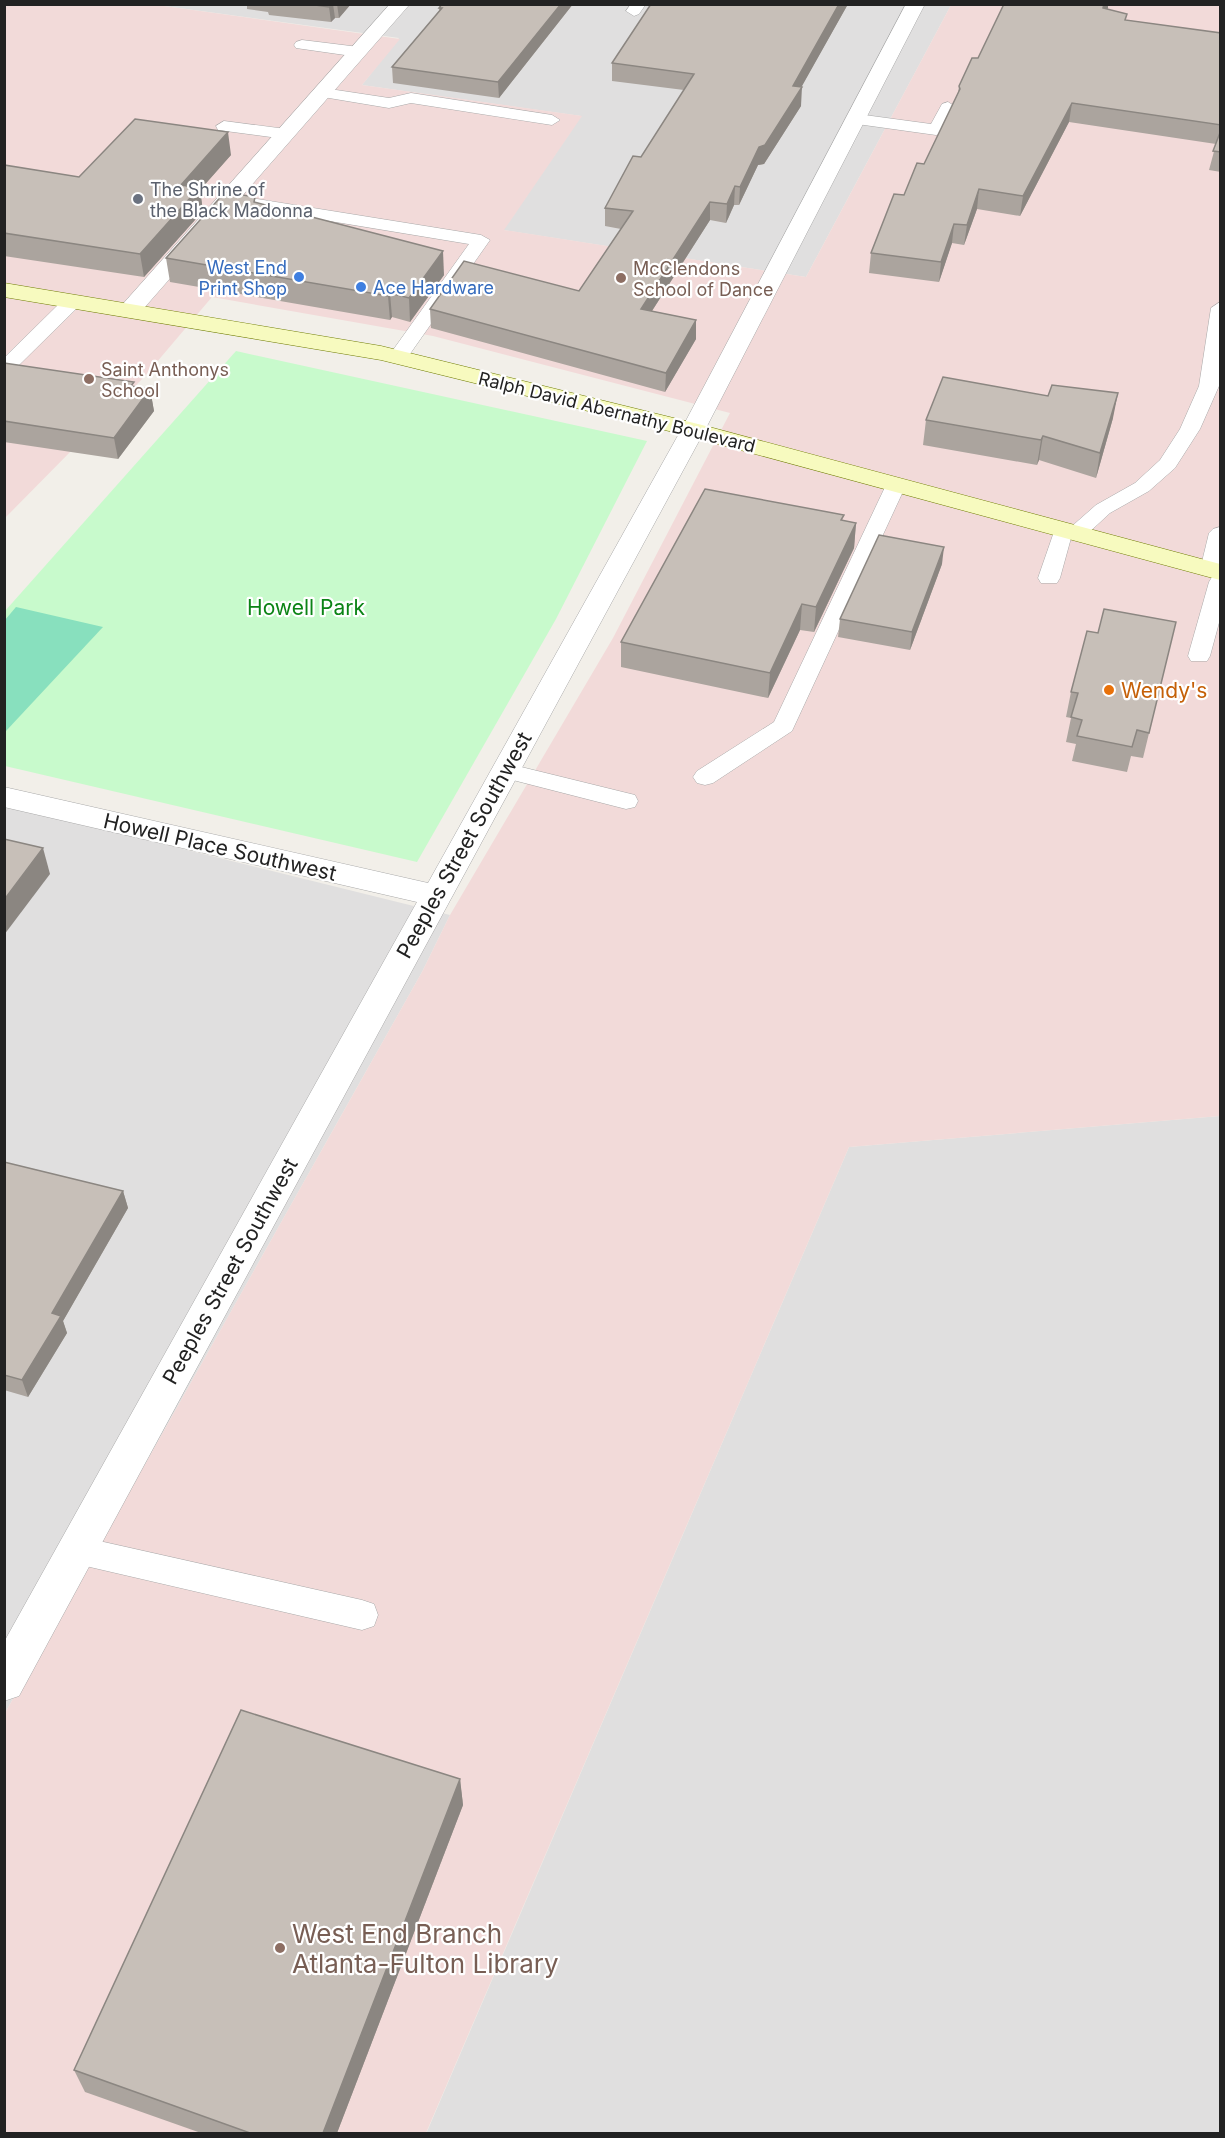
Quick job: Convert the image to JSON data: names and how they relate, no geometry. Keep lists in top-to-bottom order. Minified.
{"streets":{"main road":["Ralph David Abernathy Boulevard"],"street":["Peeples Street Southwest","Howell Place Southwest"]},"crossings":[["Ralph David Abernathy Boulevard","Peeples Street Southwest"],["Peeples Street Southwest","Howell Place Southwest"]],"parks":["Howell Park"],"places":["The Shrine of the Black Madonna","West End Print Shop","McClendons School of Dance","Ace Hardware","Saint Anthonys School","Wendy's","West End Branch Atlanta-Fulton Library"]}
